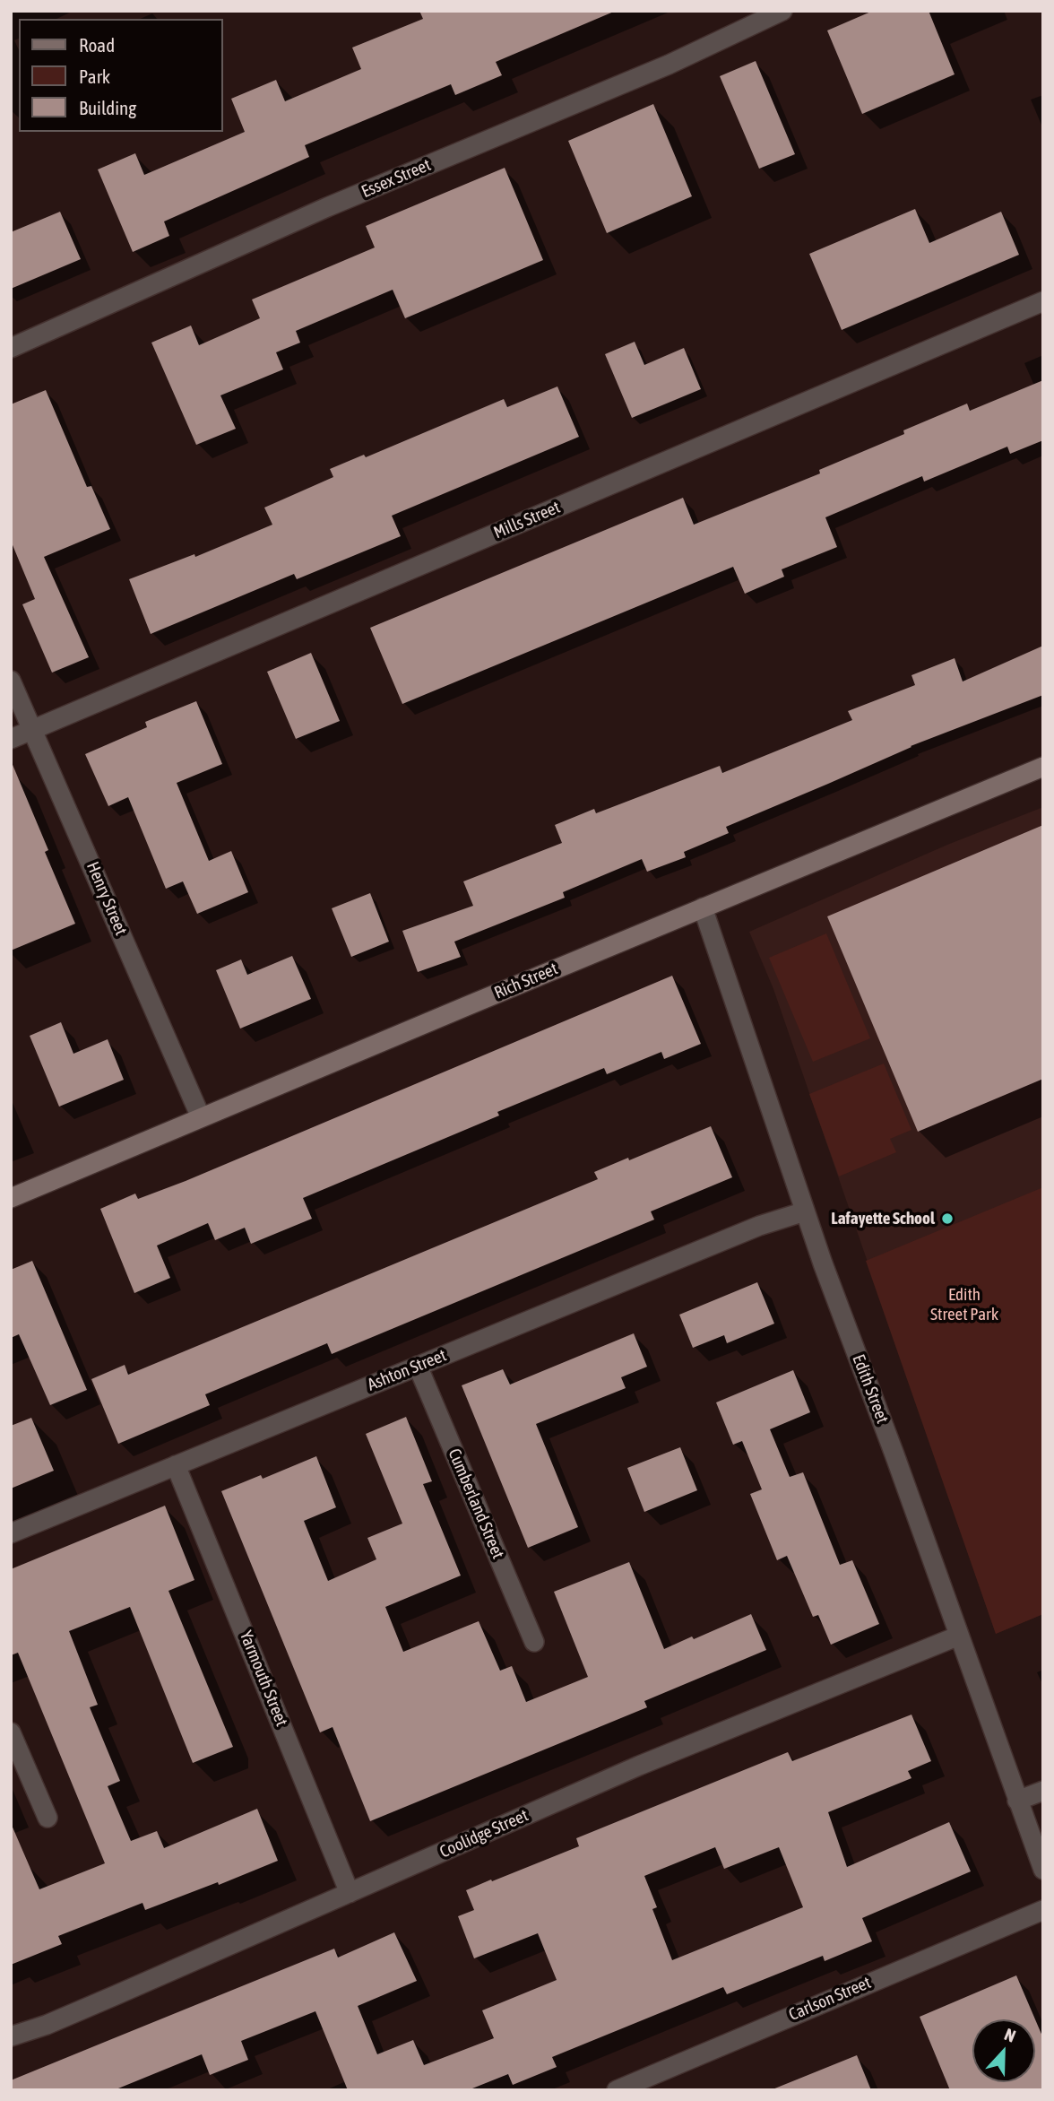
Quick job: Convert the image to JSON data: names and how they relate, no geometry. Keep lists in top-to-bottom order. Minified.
{"streets":{"street":["Essex Street","Mills Street","Henry Street","Rich Street","Ashton Street","Edith Street","Cumberland Street","Yarmouth Street","Coolidge Street","Carlson Street"]},"crossings":[["Mills Street","Henry Street"],["Henry Street","Rich Street"],["Rich Street","Edith Street"],["Ashton Street","Edith Street"],["Ashton Street","Cumberland Street"],["Ashton Street","Yarmouth Street"],["Edith Street","Coolidge Street"],["Yarmouth Street","Coolidge Street"]],"parks":["Edith Street Park"],"places":["Lafayette School"],"legend":["Road","Park","Building"],"north":"top"}
